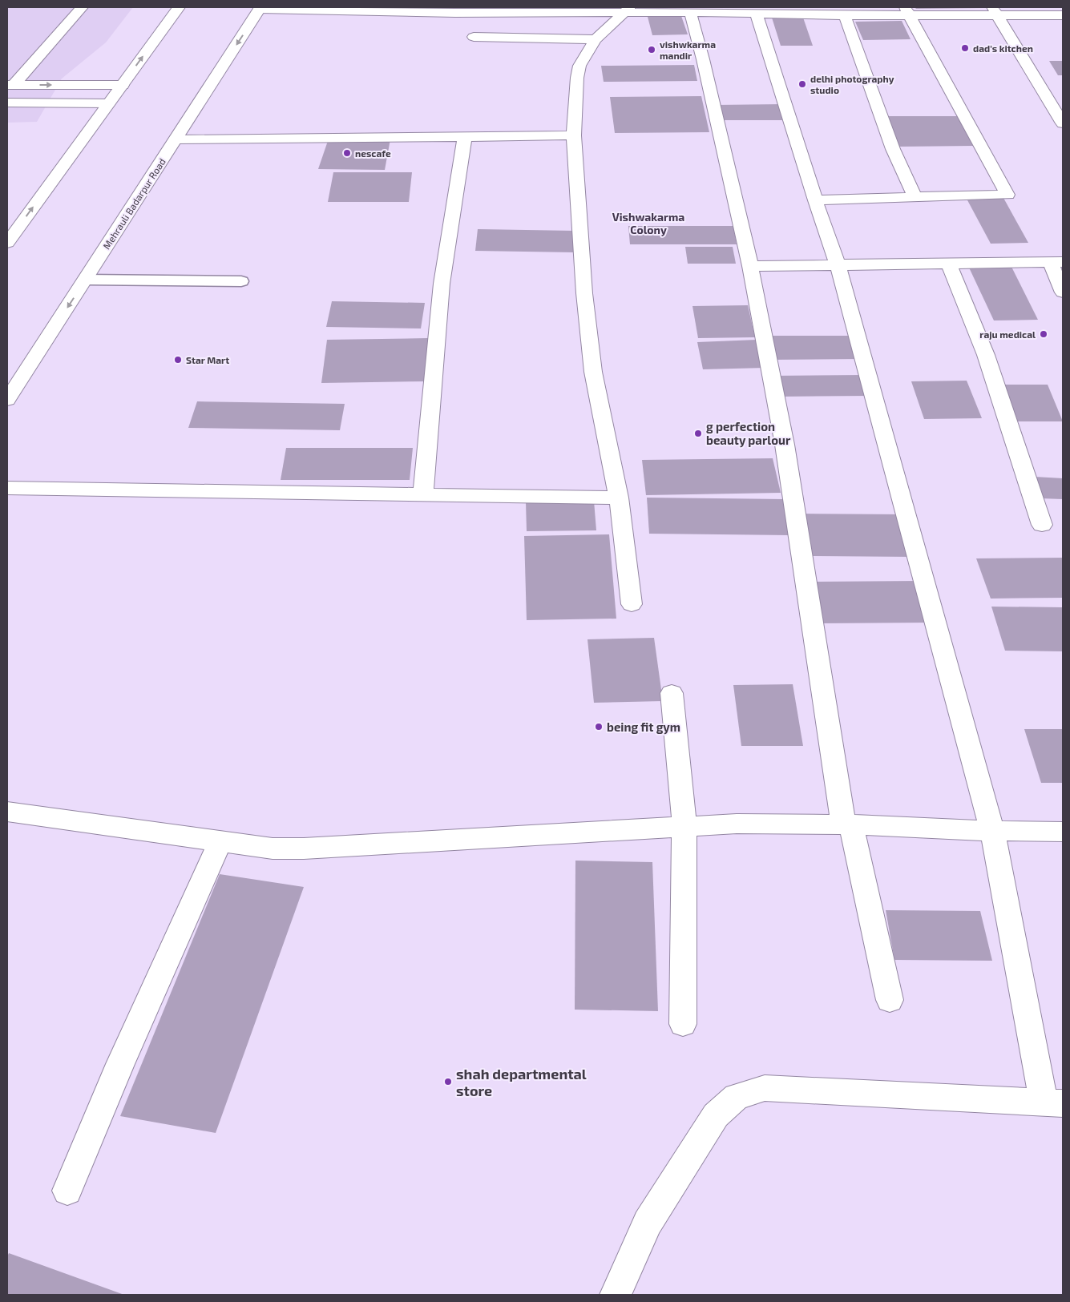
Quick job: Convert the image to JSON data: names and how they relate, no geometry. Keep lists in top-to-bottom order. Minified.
{"streets":{"street":["Mehrauli Badarpur Road"]},"districts":["Vishwakarma Colony"],"places":["dad's kitchen","vishwkarma mandir","delhi photography studio","nescafe","raju medical","Star Mart","g perfection beauty parlour","being fit gym","shah departmental store"]}
